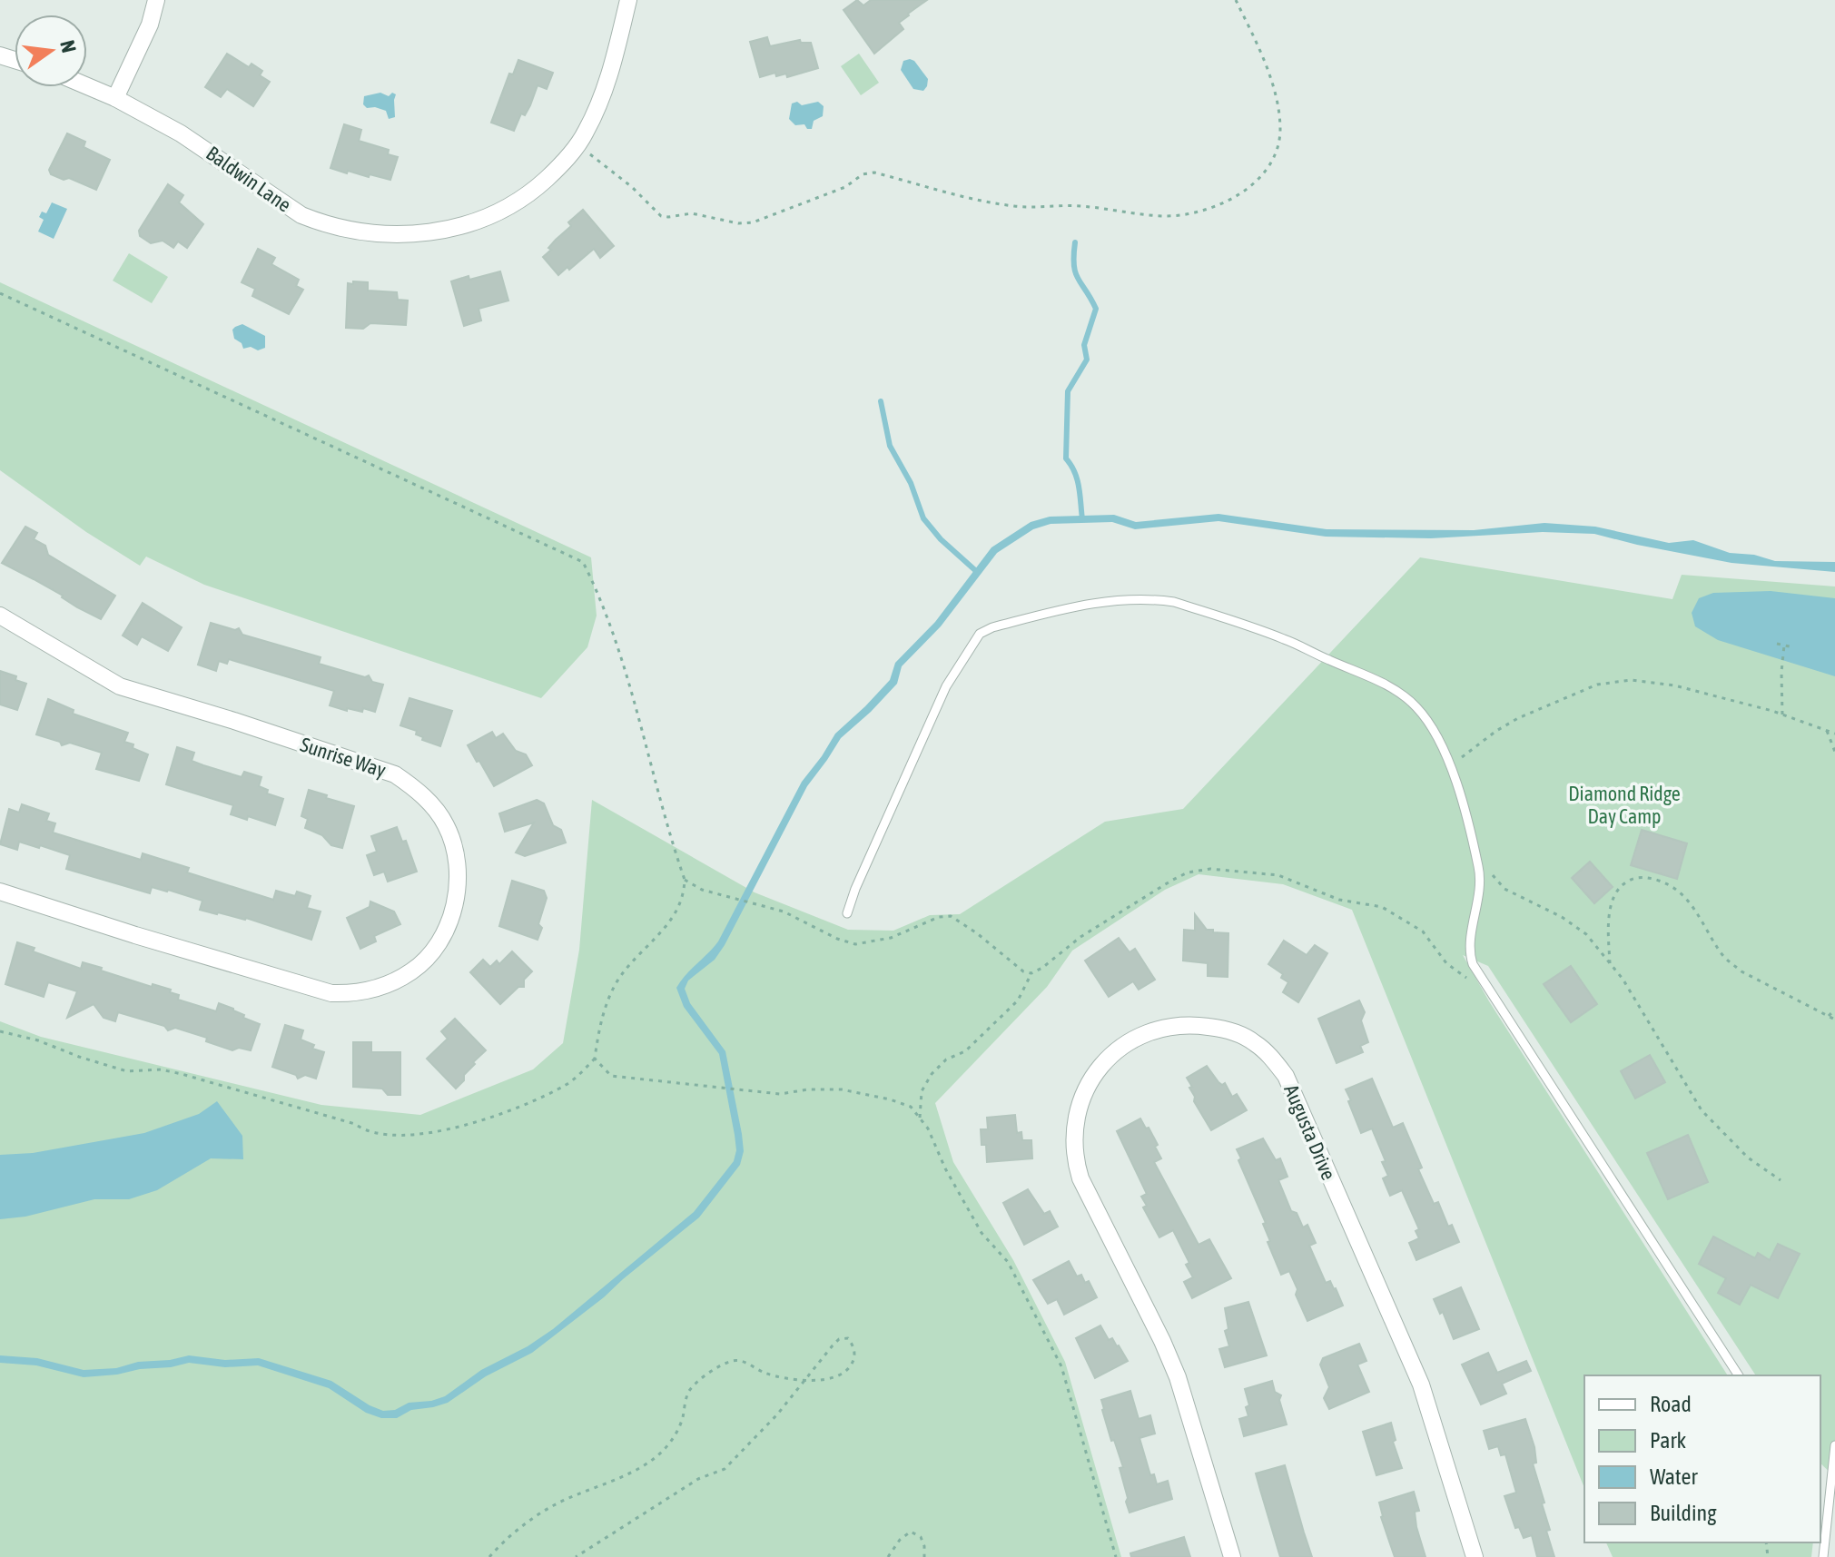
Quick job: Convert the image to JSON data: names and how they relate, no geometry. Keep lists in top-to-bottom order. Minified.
{"streets":{"street":["Baldwin Lane","Sunrise Way","Augusta Drive"]},"parks":["Diamond Ridge Day Camp"],"legend":["Road","Park","Water","Building"],"north":"right"}
